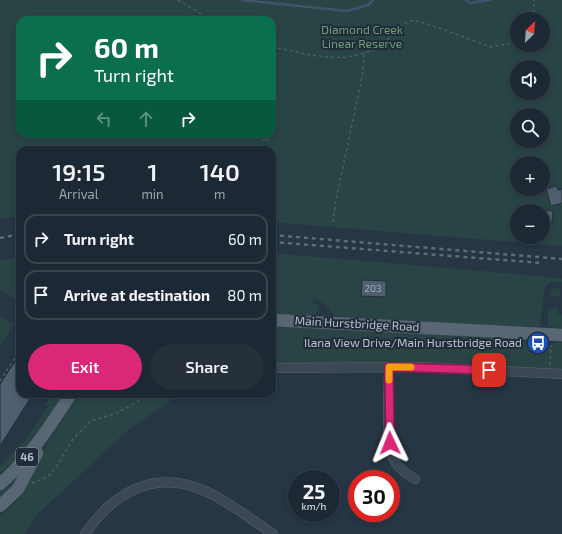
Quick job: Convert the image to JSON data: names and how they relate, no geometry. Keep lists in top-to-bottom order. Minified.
{"streets":{"main road":["Main Hurstbridge Road","46"]},"parks":["Diamond Creek Linear Reserve"],"places":{"bus stop":["Ilana View Drive/Main Hurstbridge Road"]},"house_numbers":["203"],"north":"top right","page":{"map_buttons":["+","−"],"turn":["60 m","Turn right"],"eta":["19:15","Arrival","1","min","140","m"],"list":[{"name":"Turn right","value":"60 m"},{"name":"Arrive at destination","value":"80 m"}],"buttons":["Exit","Share"],"speed":"25 km/h","limit":"30"}}
